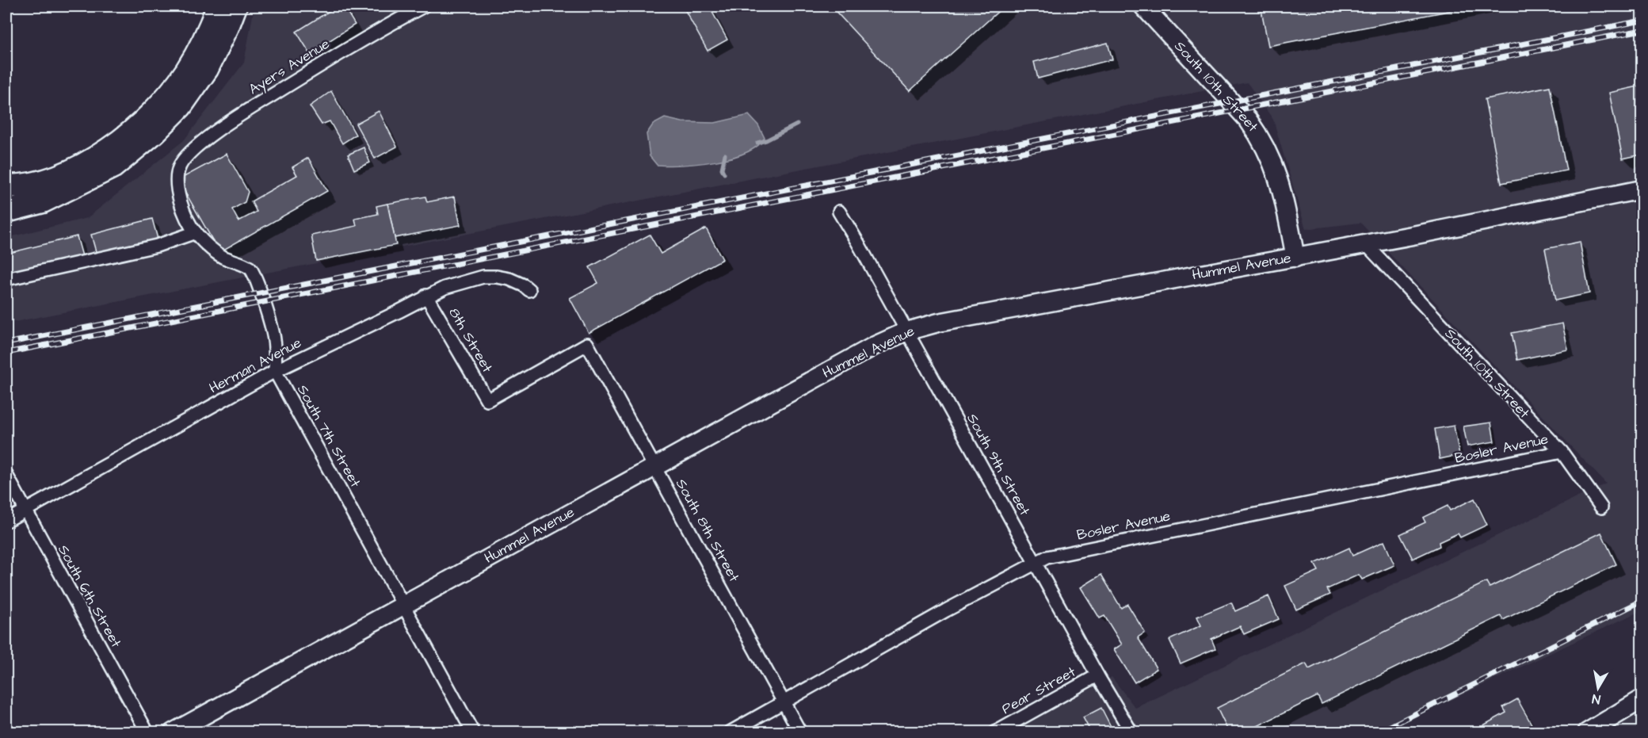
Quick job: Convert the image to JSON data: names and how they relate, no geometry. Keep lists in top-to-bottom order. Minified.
{"streets":{"main road":["South 10th Street","Hummel Avenue"],"street":["Ayers Avenue","8th Street","Herman Avenue","South 7th Street","Bosler Avenue","South 9th Street","South 8th Street","South 6th Street","Pear Street"]},"crossings":[["Ayers Avenue","South 7th Street"],["South 10th Street","Hummel Avenue"],["South 10th Street","Bosler Avenue"],["Hummel Avenue","South 7th Street"],["Hummel Avenue","South 9th Street"],["Hummel Avenue","South 8th Street"],["8th Street","Herman Avenue"],["8th Street","South 8th Street"],["Herman Avenue","South 7th Street"],["Herman Avenue","South 6th Street"],["Bosler Avenue","South 9th Street"],["Bosler Avenue","South 8th Street"],["South 9th Street","Pear Street"]],"north":"bottom"}
